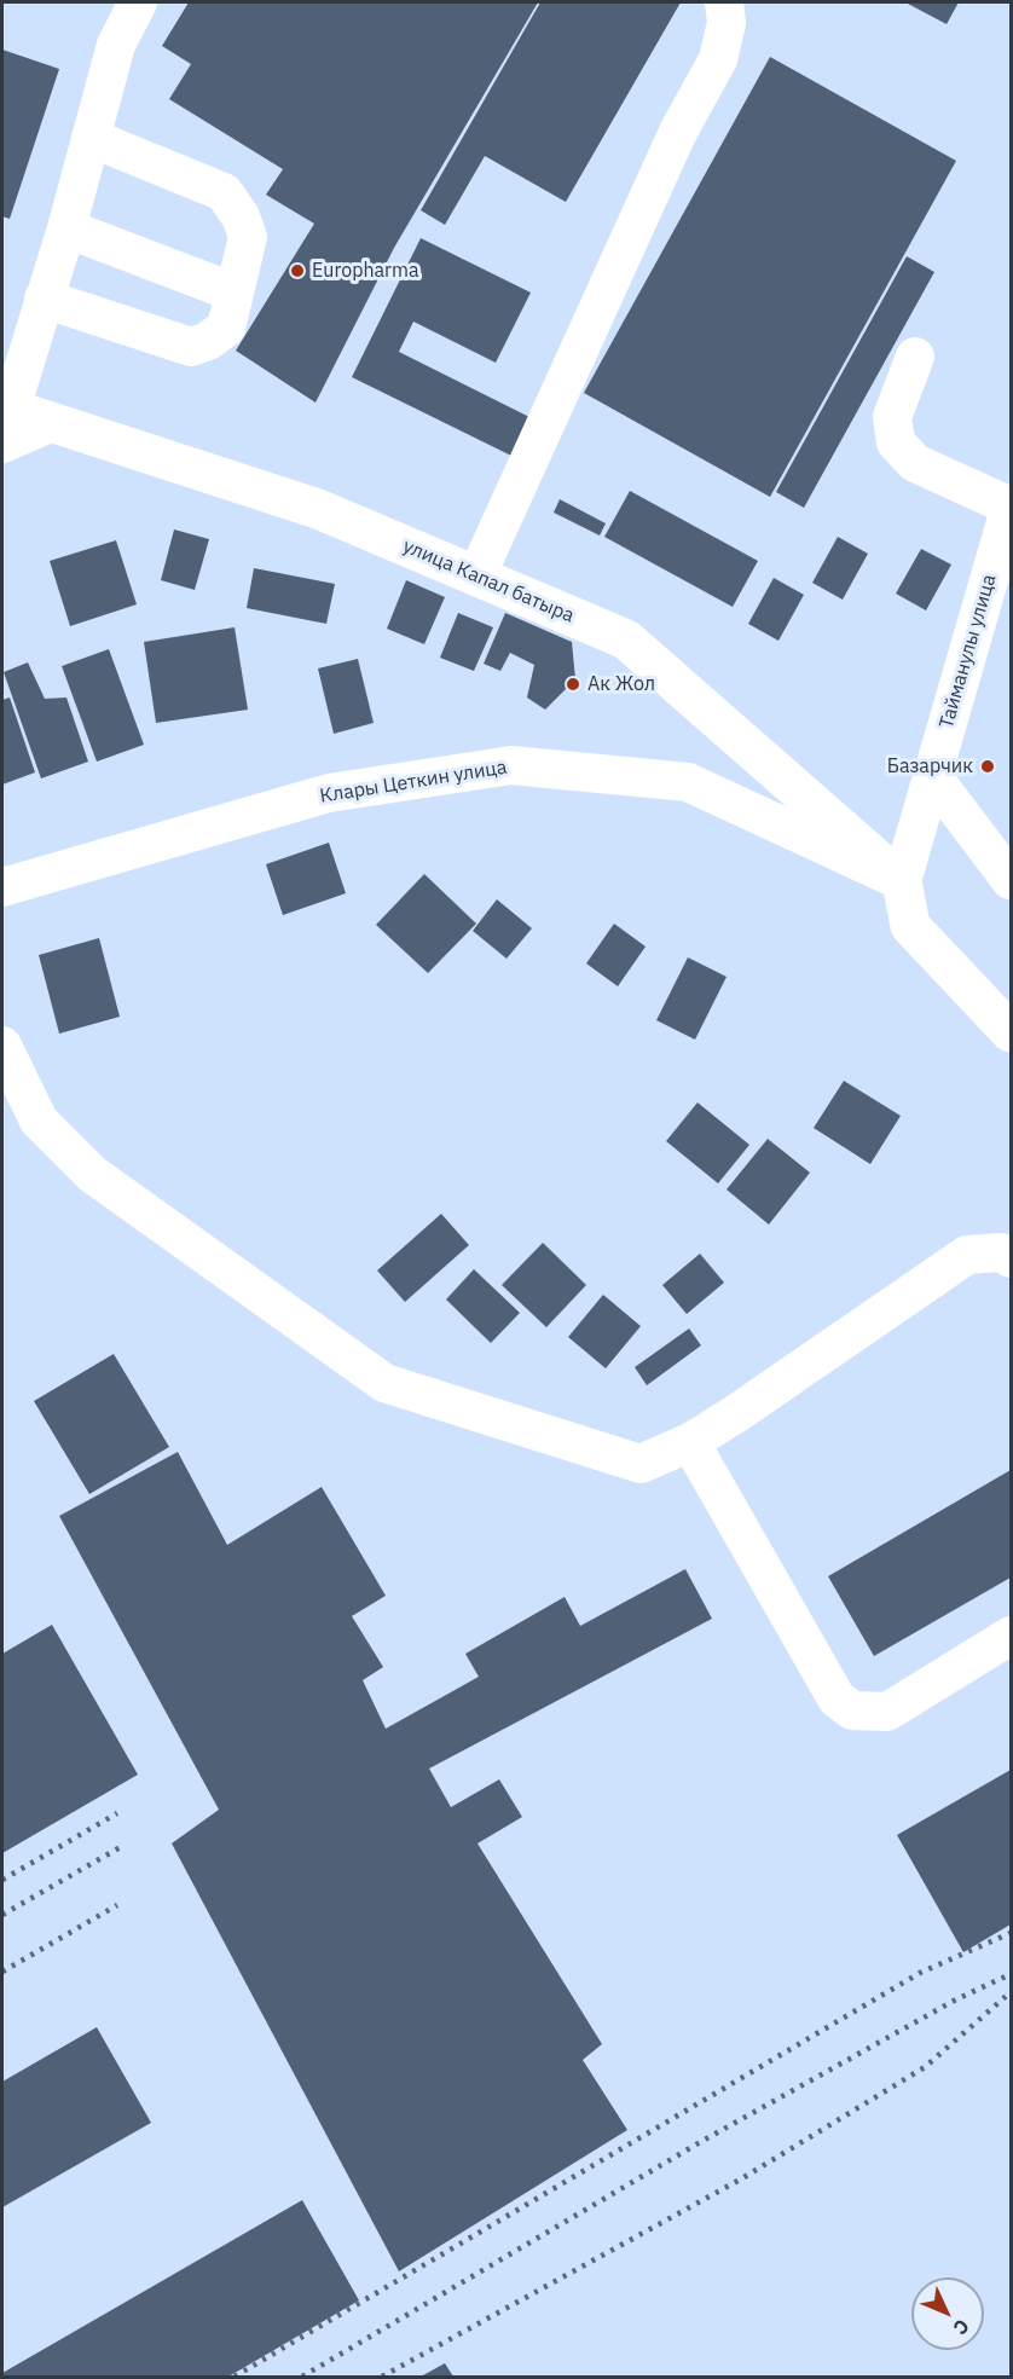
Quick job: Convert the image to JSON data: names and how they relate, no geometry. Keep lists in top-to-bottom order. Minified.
{"streets":{"main road":["улица Капал батыра"],"street":["Тайманулы улица","Клары Цеткин улица"]},"crossings":[["улица Капал батыра","Тайманулы улица"],["улица Капал батыра","Клары Цеткин улица"],["Тайманулы улица","Клары Цеткин улица"]],"places":["Europharma","Ак Жол","Базарчик"],"north":"bottom right"}
